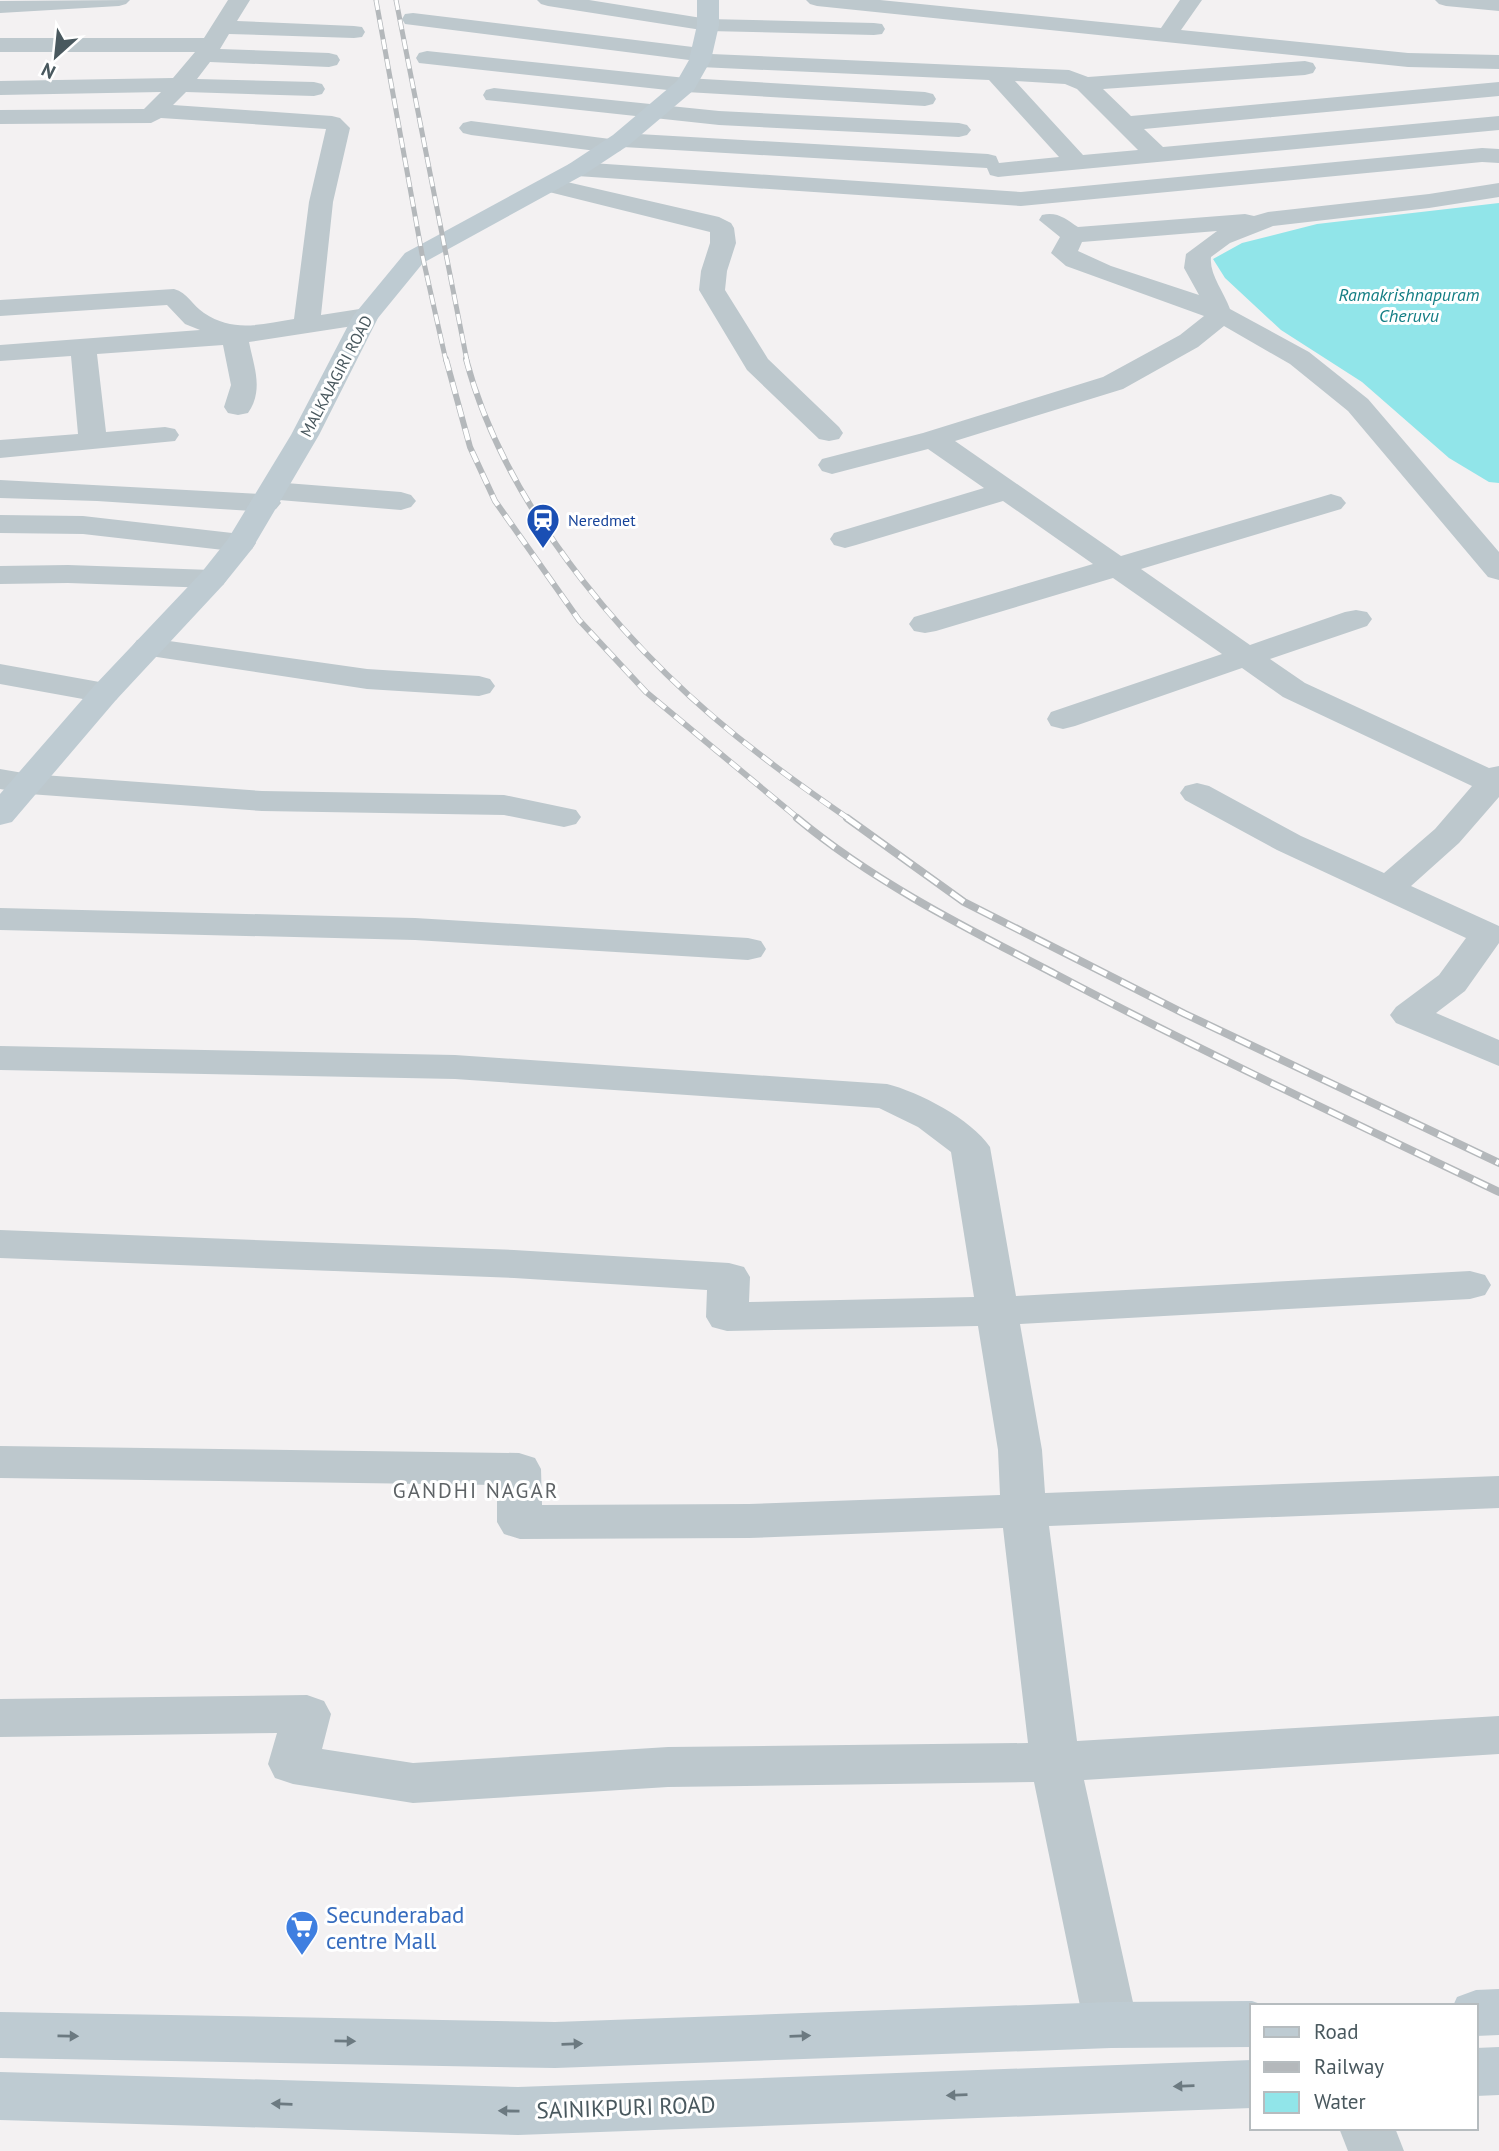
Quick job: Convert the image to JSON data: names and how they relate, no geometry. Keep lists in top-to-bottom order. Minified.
{"streets":{"main road":["MALKAJAGIRI ROAD","SAINIKPURI ROAD"]},"districts":["GANDHI NAGAR"],"water":["Ramakrishnapuram Cheruvu"],"places":{"station":["Neredmet"],"supermarket":["Secunderabad centre Mall"]},"legend":["Road","Railway","Water"],"north":"bottom left"}
